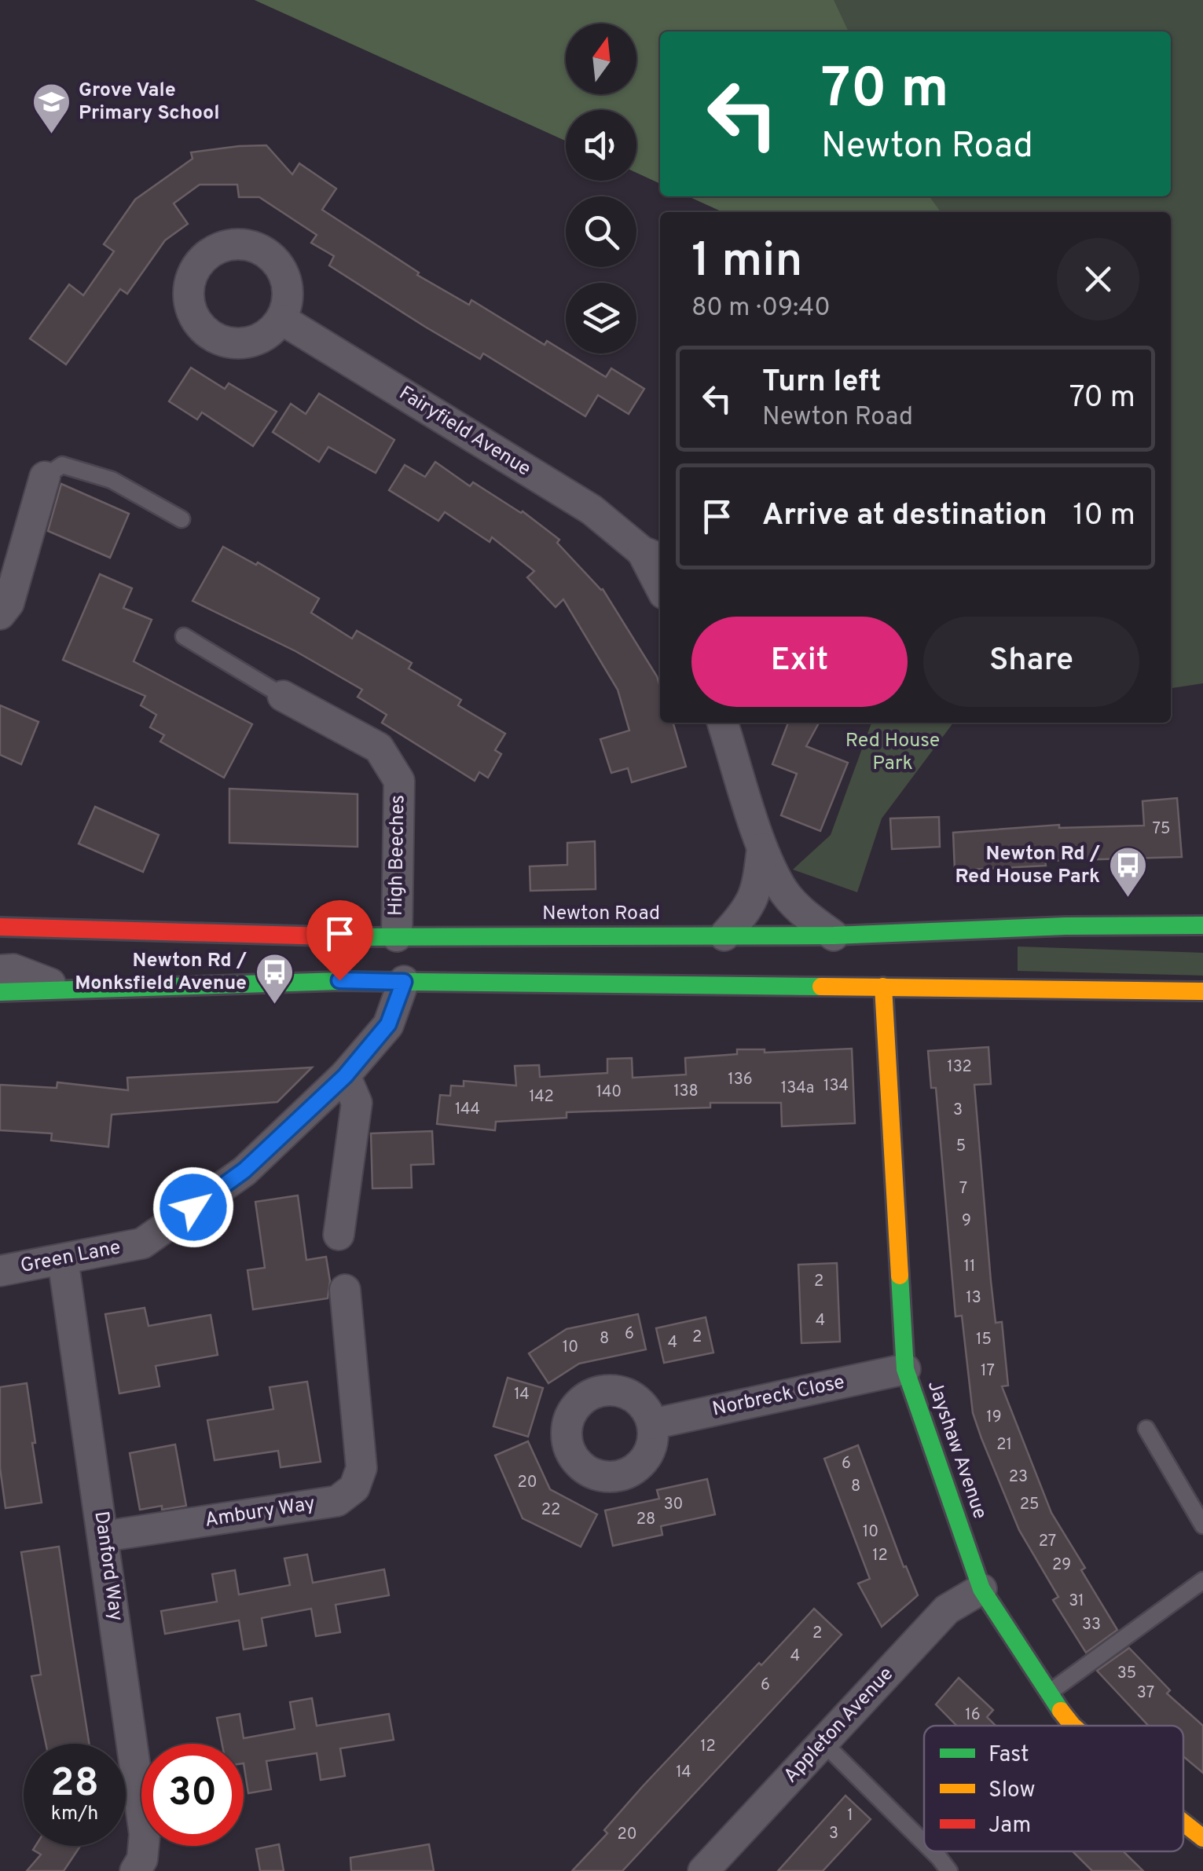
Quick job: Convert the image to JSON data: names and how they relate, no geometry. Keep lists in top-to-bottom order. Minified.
{"streets":{"main road":["Newton Road","Jayshaw Avenue"],"street":["Fairyfield Avenue","High Beeches","Green Lane","Norbreck Close","Ambury Way","Danford Way","Appleton Avenue"]},"crossings":[["High Beeches","Newton Road"],["Green Lane","Danford Way"],["Norbreck Close","Jayshaw Avenue"],["Jayshaw Avenue","Appleton Avenue"],["Ambury Way","Danford Way"]],"parks":["Red House Park"],"places":{"school or university":["Grove Vale Primary School"],"bus stop":["Newton Rd / Red House Park","Newton Rd / Monksfield Avenue"]},"house_numbers":["75","132","136","134","134a","138","140","142","144","3","5","7","9","11","2","13","4","6","2","8","15","4","10","17","14","19","21","6","23","20","8","30","25","22","28","10","27","12","29","31","33","2","4","35","6","37","16","12","14","1","3","20"],"legend":["Fast","Slow","Jam"],"north":"top","page":{"turn":["70 m","Newton Road"],"heading":["1 min","80 m · 09:40"],"list":[{"name":"Turn left","note":"Newton Road","value":"70 m"},{"name":"Arrive at destination","value":"10 m"}],"buttons":["Exit","Share"],"speed":"28 km/h","limit":"30"}}
